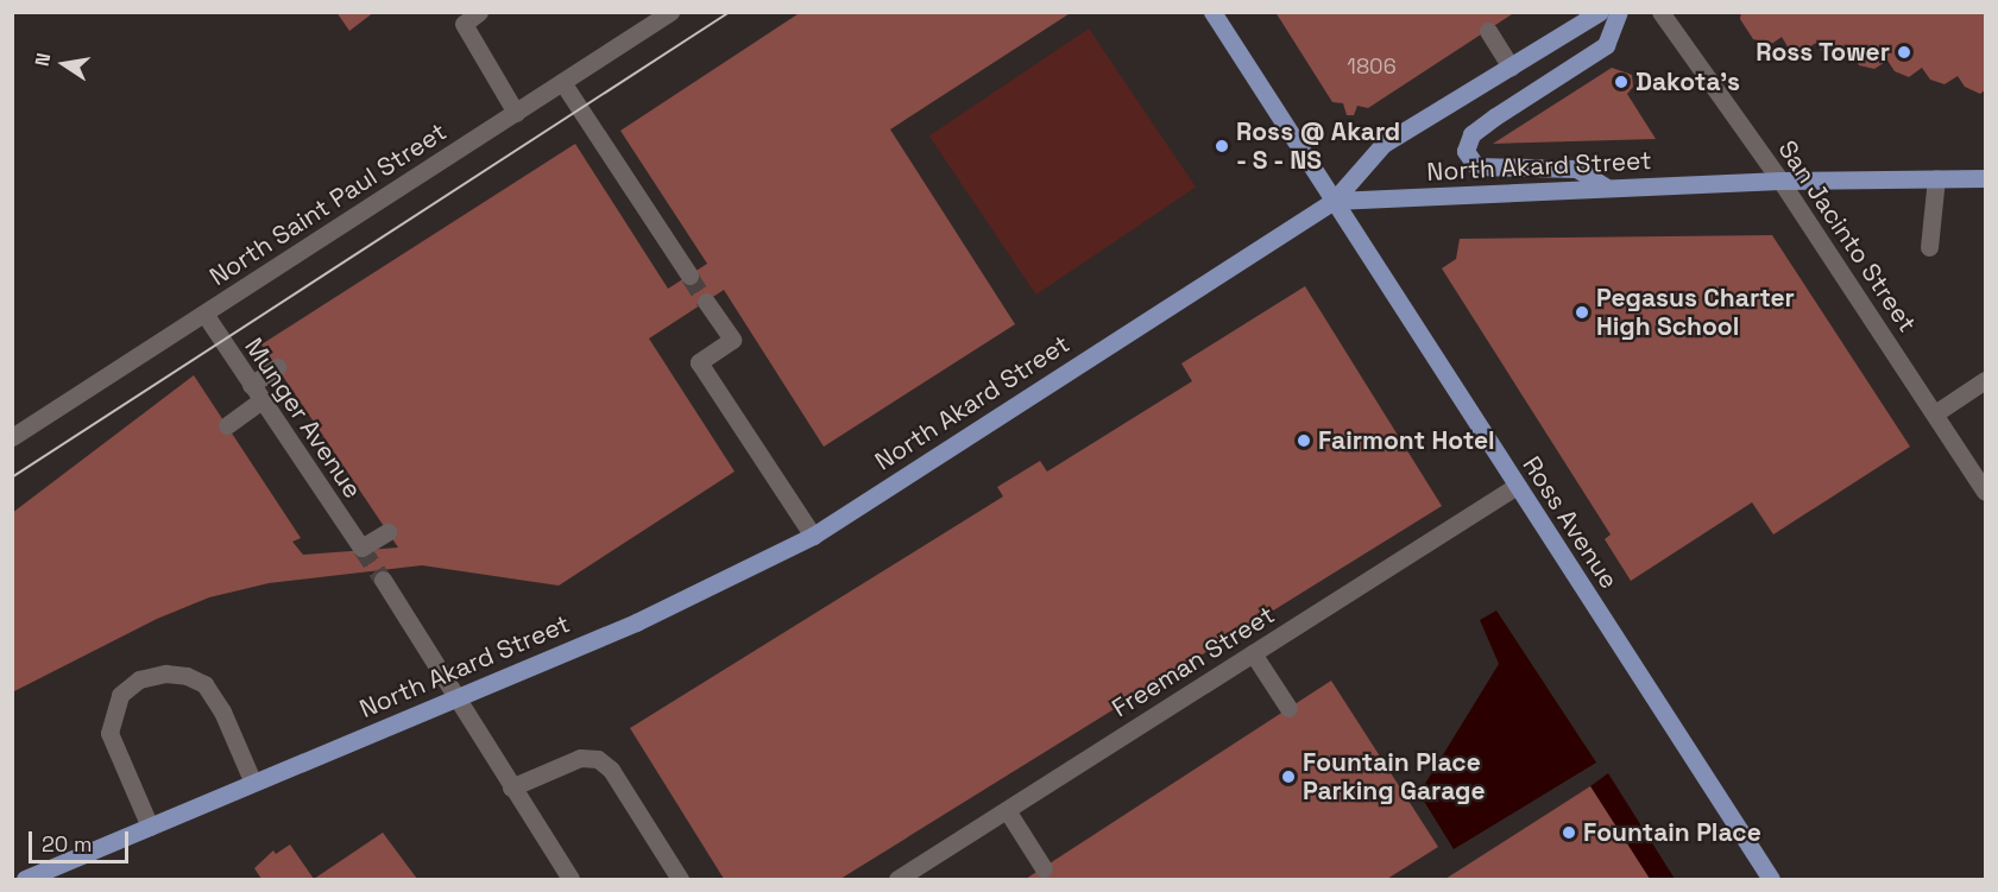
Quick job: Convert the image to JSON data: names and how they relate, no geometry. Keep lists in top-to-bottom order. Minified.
{"streets":{"main road":["North Akard Street","Ross Avenue"],"street":["North Saint Paul Street","San Jacinto Street","Munger Avenue","Freeman Street"]},"crossings":[["North Akard Street","San Jacinto Street"],["North Akard Street","Ross Avenue"],["North Saint Paul Street","Munger Avenue"],["Ross Avenue","Freeman Street"]],"places":["Ross Tower","Dakota's","Ross @ Akard - S - NS","Pegasus Charter High School","Fairmont Hotel","Fountain Place Parking Garage","Fountain Place"],"house_numbers":["1806"],"scale_bar":"20 m","north":"left"}
